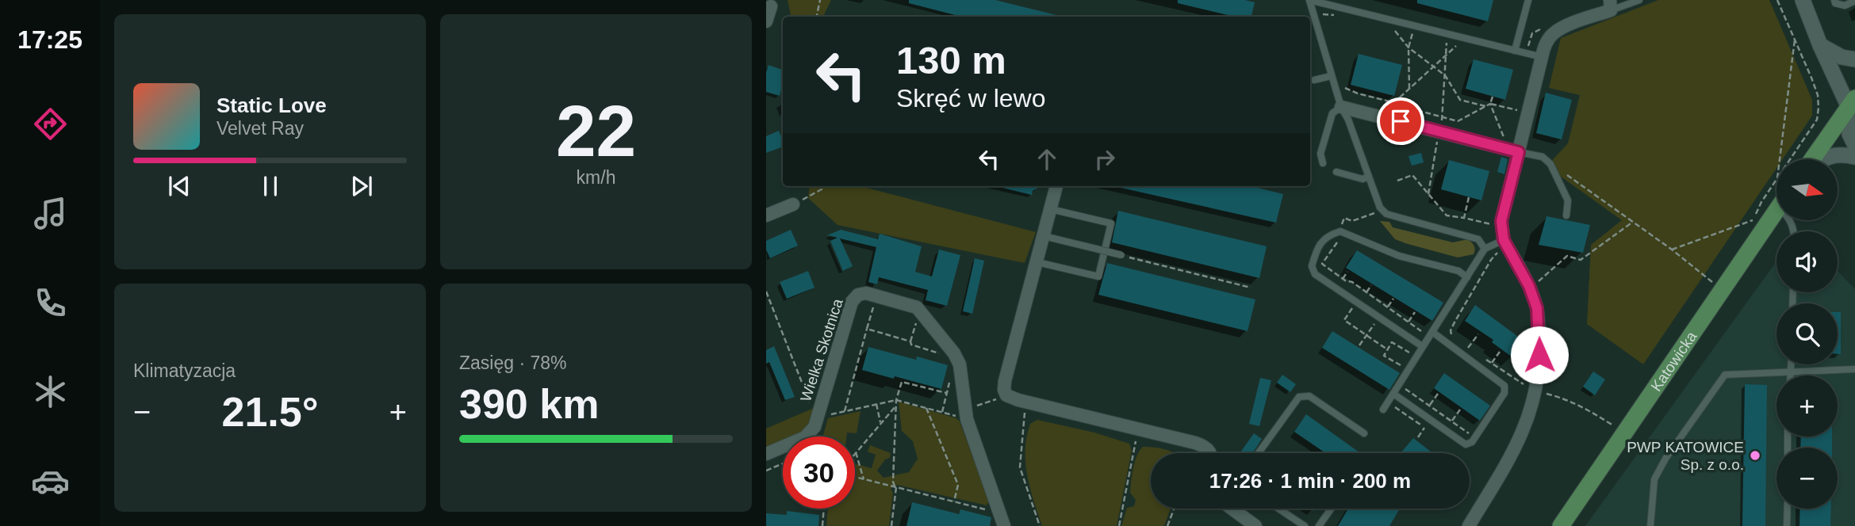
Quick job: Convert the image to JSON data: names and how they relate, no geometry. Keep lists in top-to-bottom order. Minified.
{"streets":{"main road":["Katowicka"],"street":["Wielka Skotnica"]},"places":["PWP KATOWICE Sp. z o.o."],"north":"right","page":{"tabs":"17:25","tile":[["22","km/h"],"Klimatyzacja",["Zasięg · 78%","390 km"]],"turn":["130 m","Skręć w lewo"],"song":["Static Love","Velvet Ray"],"map_buttons":["+","−"],"heat":["−","21.5°","+"],"limit":"30","trip":"17:26 · 1 min · 200 m"}}
